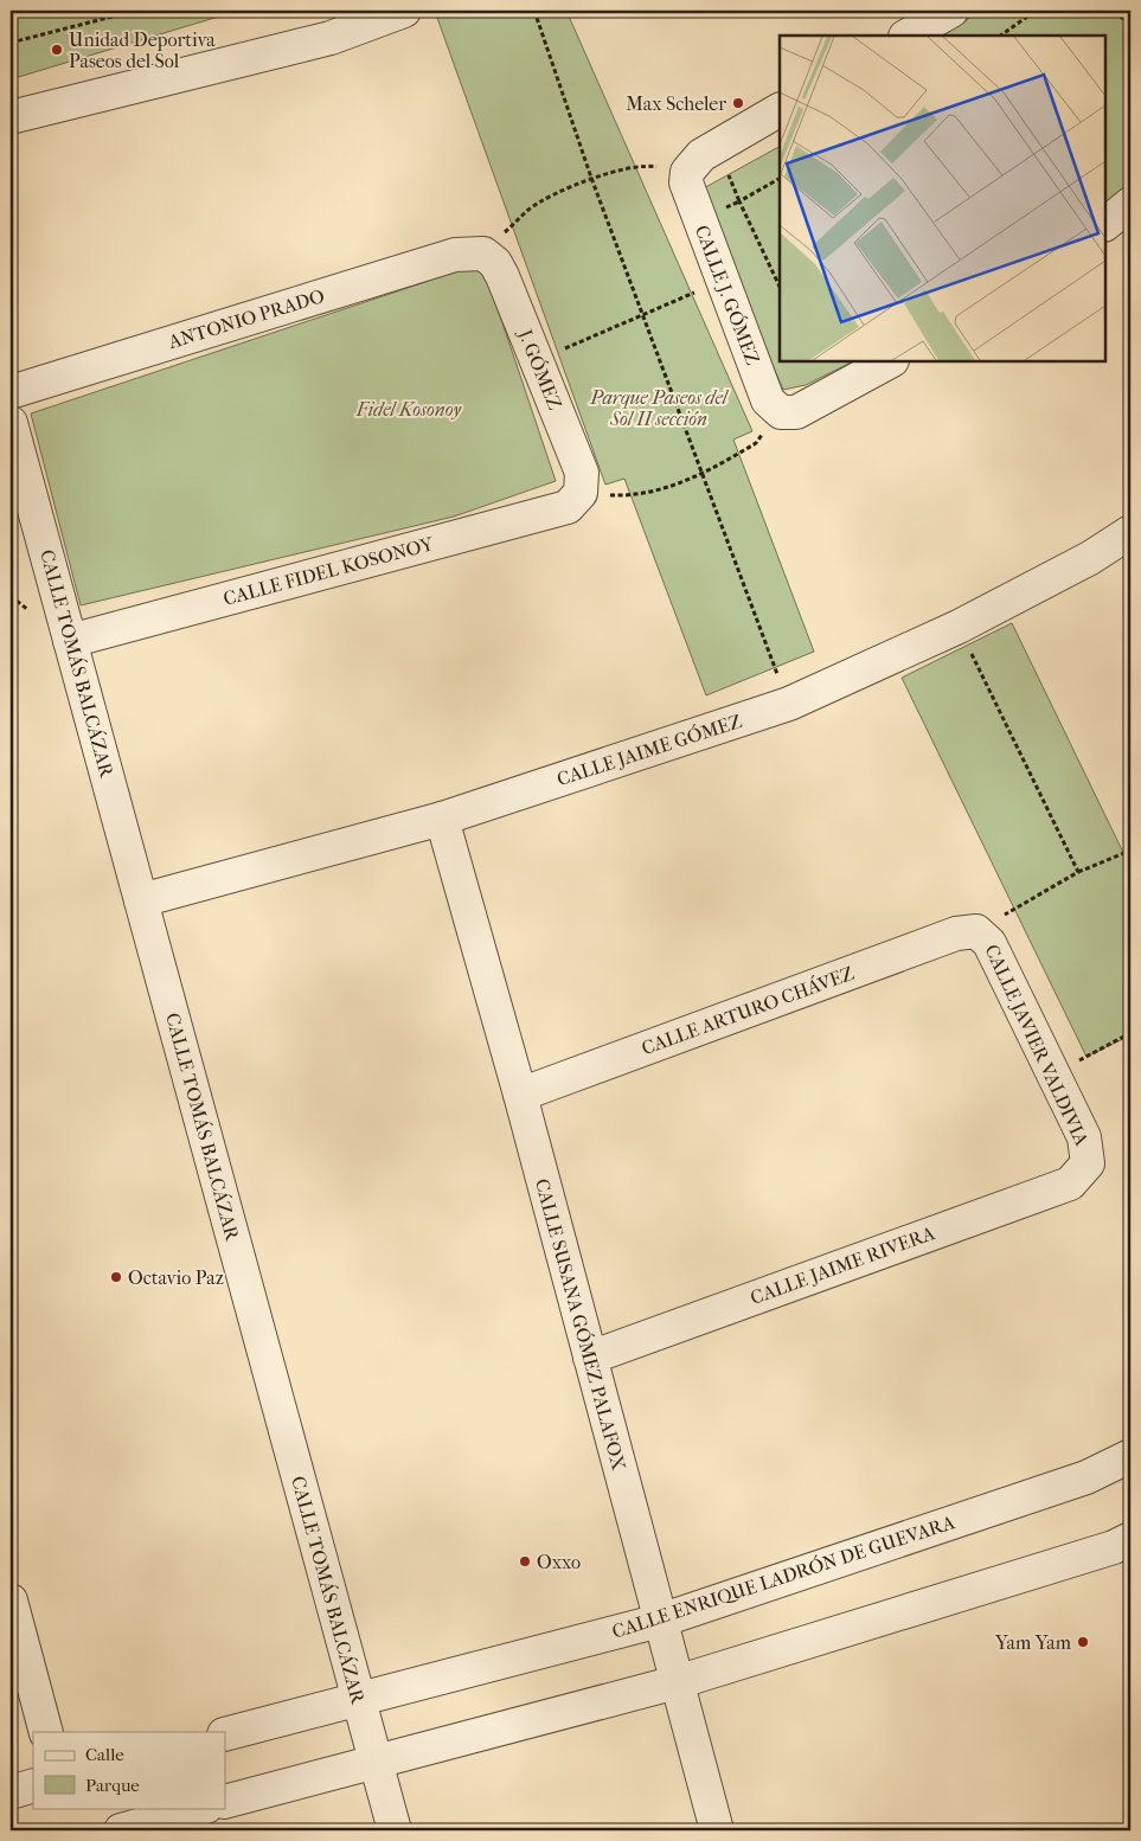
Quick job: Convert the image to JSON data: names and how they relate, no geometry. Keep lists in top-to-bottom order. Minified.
{"streets":{"street":["CALLE J. GÓMEZ","ANTONIO PRADO","J. GÓMEZ","CALLE FIDEL KOSONOY","CALLE TOMÁS BALCÁZAR","CALLE JAIME GÓMEZ","CALLE ARTURO CHÁVEZ","CALLE JAVIER VALDIVIA","CALLE JAIME RIVERA","CALLE SUSANA GÓMEZ PALAFOX","CALLE ENRIQUE LADRÓN DE GUEVARA"]},"crossings":[["ANTONIO PRADO","J. GÓMEZ"],["J. GÓMEZ","CALLE FIDEL KOSONOY"],["CALLE FIDEL KOSONOY","CALLE TOMÁS BALCÁZAR"],["CALLE TOMÁS BALCÁZAR","CALLE JAIME GÓMEZ"],["CALLE TOMÁS BALCÁZAR","CALLE ENRIQUE LADRÓN DE GUEVARA"],["CALLE JAIME GÓMEZ","CALLE SUSANA GÓMEZ PALAFOX"],["CALLE ARTURO CHÁVEZ","CALLE JAVIER VALDIVIA"],["CALLE ARTURO CHÁVEZ","CALLE SUSANA GÓMEZ PALAFOX"],["CALLE JAVIER VALDIVIA","CALLE JAIME RIVERA"],["CALLE JAIME RIVERA","CALLE SUSANA GÓMEZ PALAFOX"],["CALLE SUSANA GÓMEZ PALAFOX","CALLE ENRIQUE LADRÓN DE GUEVARA"]],"parks":["Parque Paseos del Sol II sección","Fidel Kosonoy"],"places":["Unidad Deportiva Paseos del Sol","Max Scheler","Octavio Paz","Oxxo","Yam Yam"],"legend":["Calle","Parque"]}
